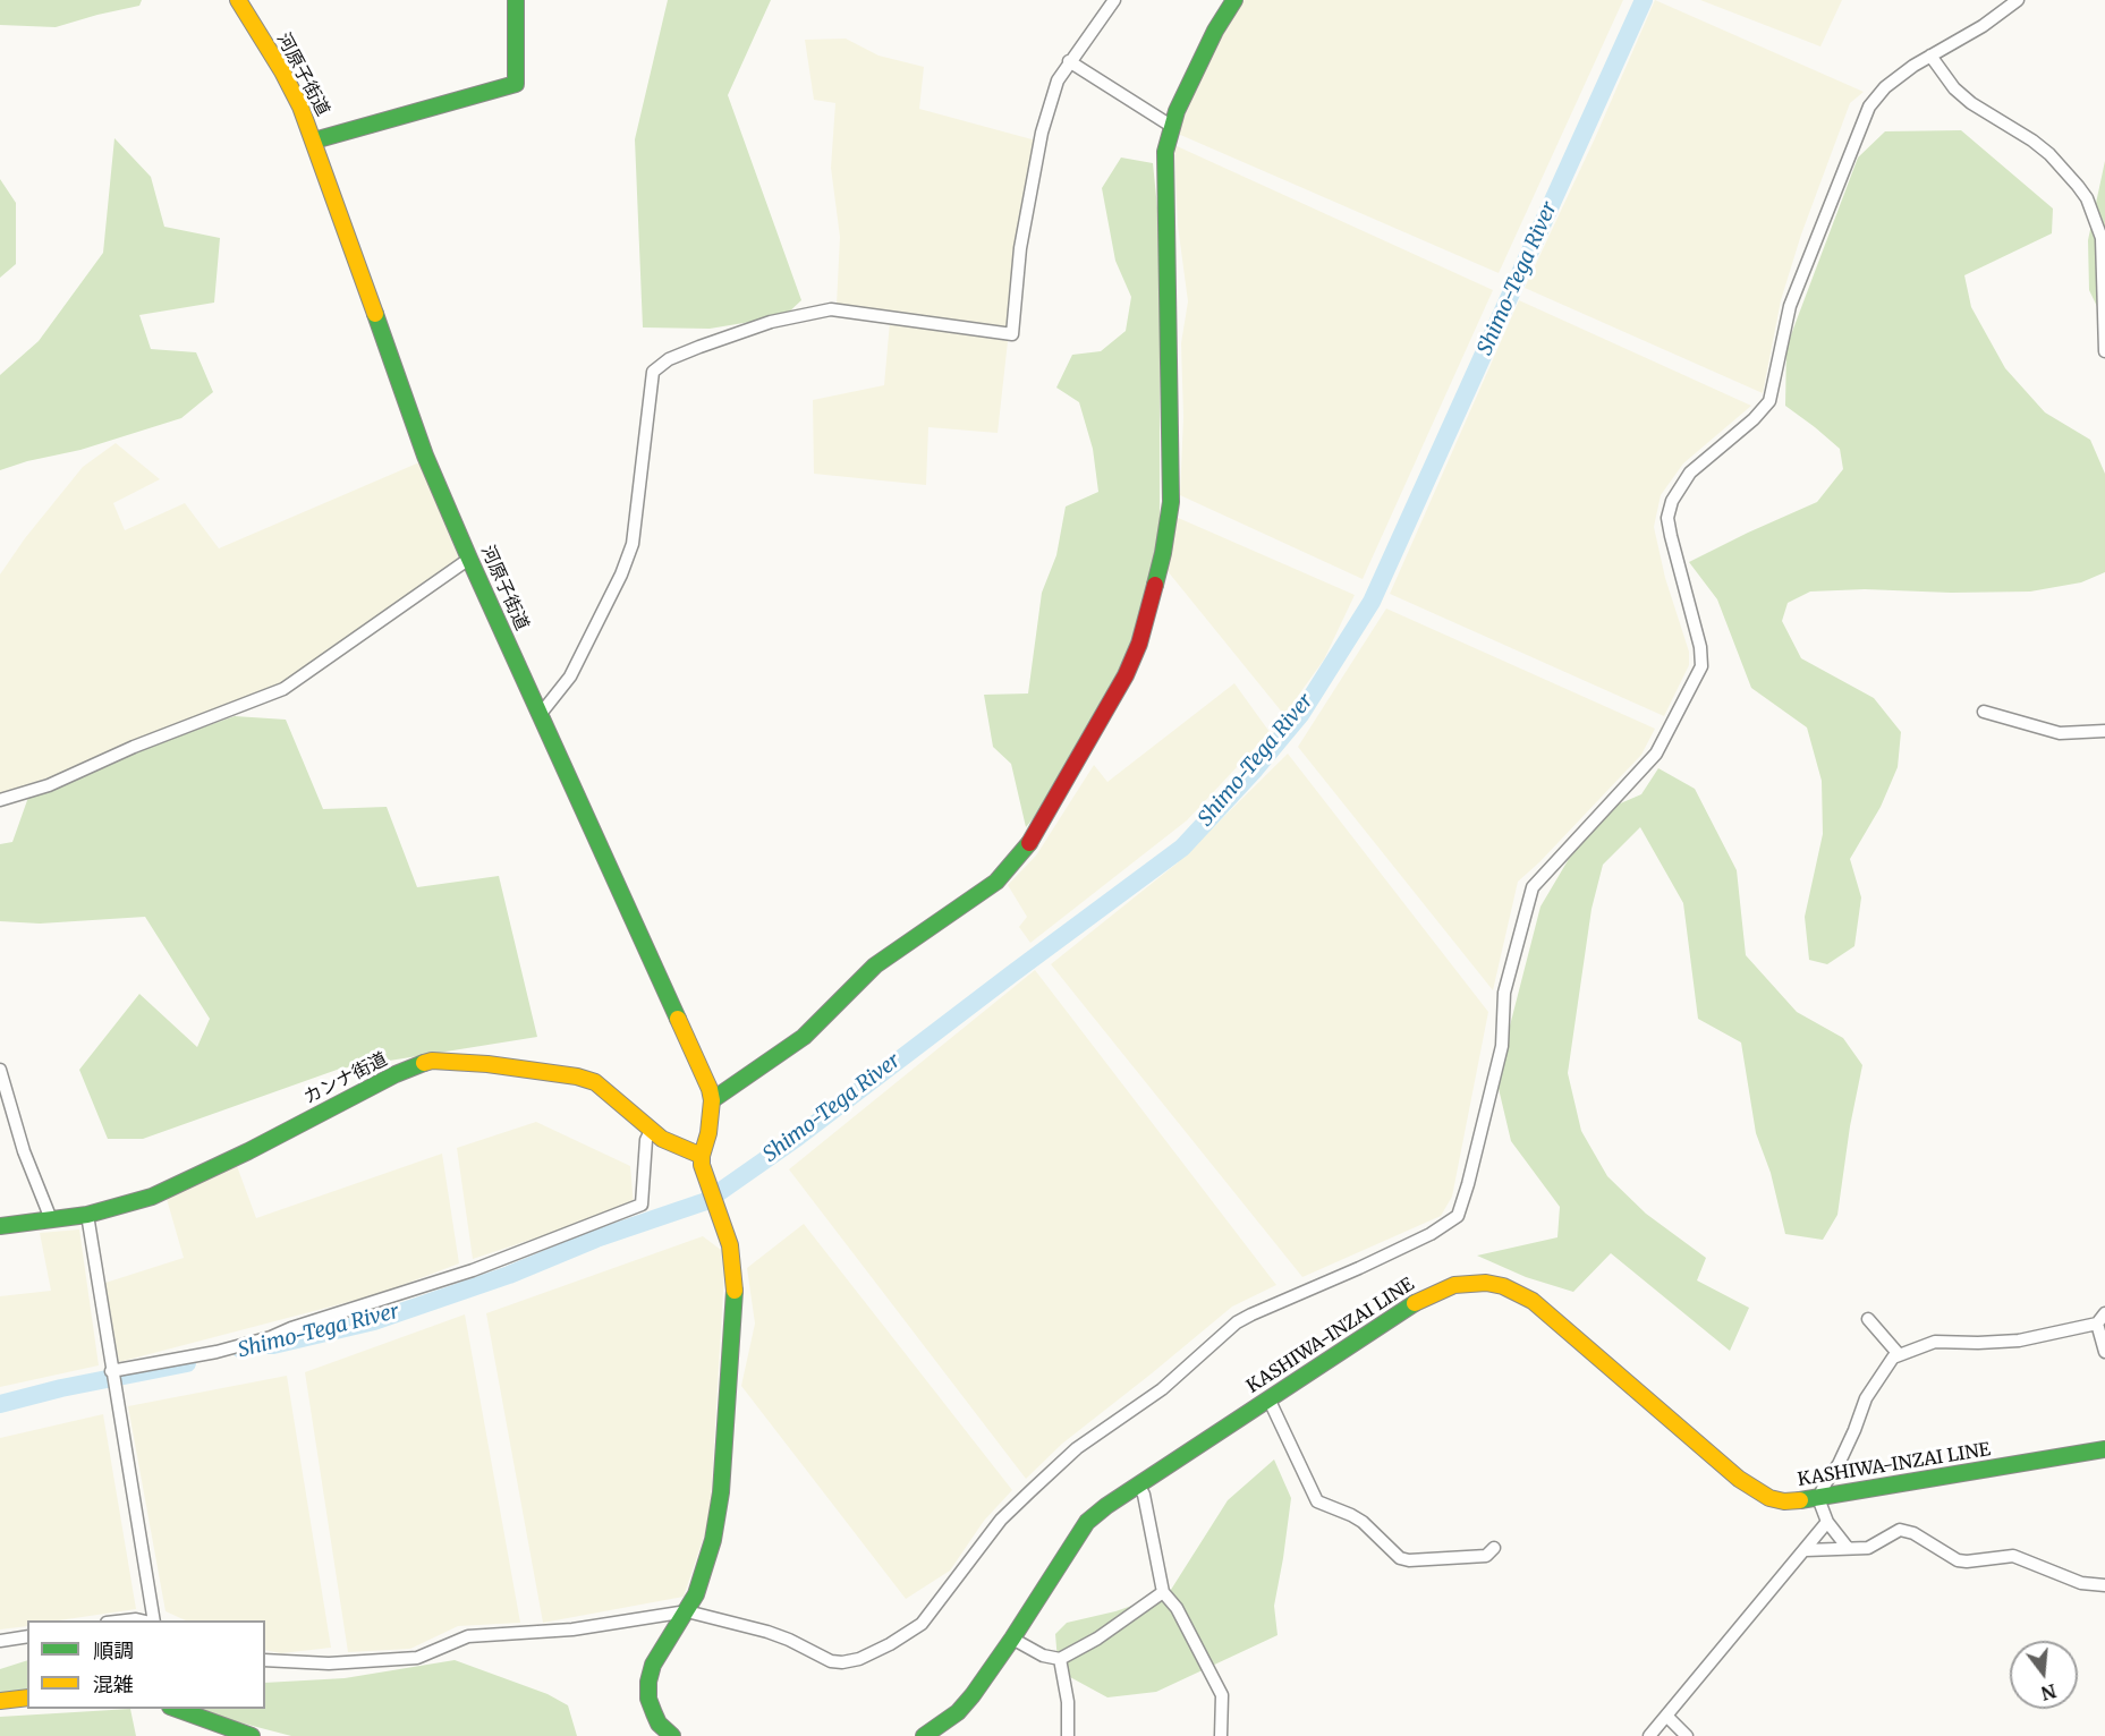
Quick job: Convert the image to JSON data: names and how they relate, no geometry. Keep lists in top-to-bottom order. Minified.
{"streets":{"street":["河原子街道","カンナ街道","KASHIWA-INZAI LINE"]},"crossings":[["河原子街道","カンナ街道"]],"water":["Shimo-Tega River"],"legend":["順調","混雑"],"north":"bottom"}
